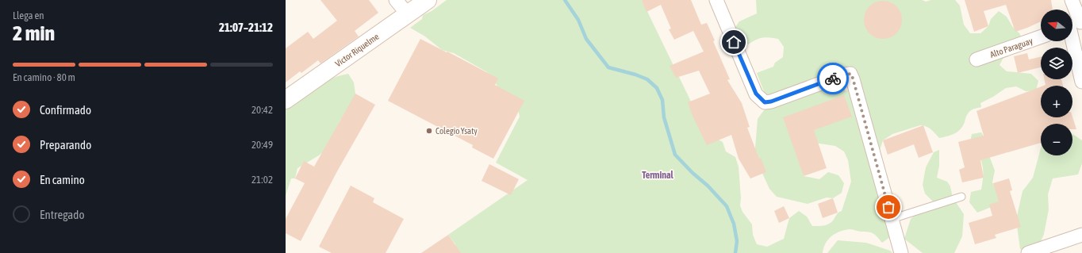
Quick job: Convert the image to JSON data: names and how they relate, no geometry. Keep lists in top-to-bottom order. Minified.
{"streets":{"street":["Alto Paraguay","Victor Riquelme"]},"districts":["Terminal"],"places":["Colegio Ysaty"],"north":"left","page":{"heading":["2 min","Llega en","21:07–21:12"],"map_buttons":["+","−"],"bar":"En camino · 80 m","list":[["Confirmado","20:42"],["Preparando","20:49"],["En camino","21:02"],"Entregado"]}}
